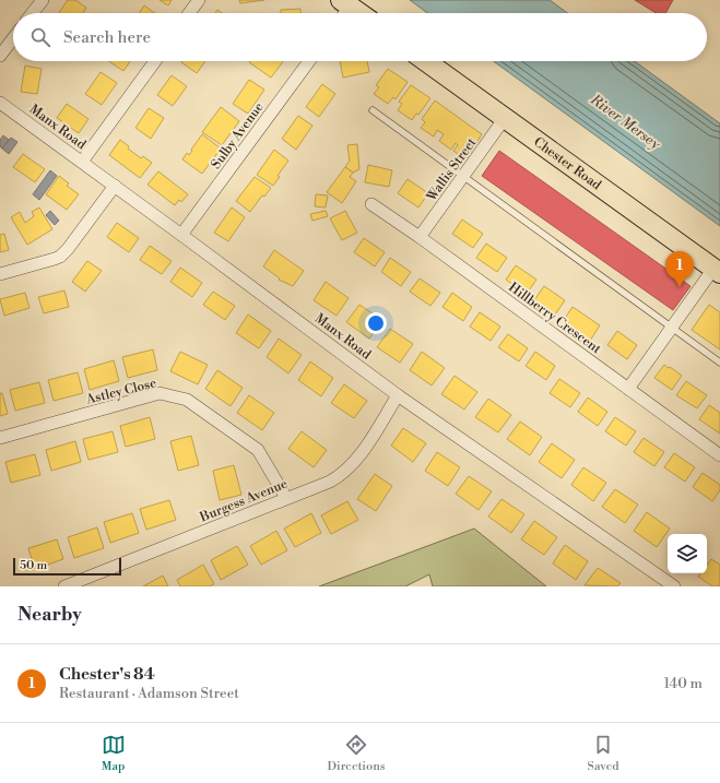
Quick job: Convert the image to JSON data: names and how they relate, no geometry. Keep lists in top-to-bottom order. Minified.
{"streets":{"highway":["Chester Road"],"street":["Manx Road","Sulby Avenue","Wallis Street","Hillberry Crescent","Astley Close","Burgess Avenue"]},"crossings":[["Manx Road","Sulby Avenue"],["Manx Road","Burgess Avenue"],["Chester Road","Wallis Street"],["Wallis Street","Hillberry Crescent"],["Astley Close","Burgess Avenue"]],"water":["River Mersey"],"scale_bar":"50 m","page":{"search":"Search here","pins":"1","scale":"50 m","heading":"Nearby","list":[{"mark":"1","name":"Chester's 84","note":"Restaurant · Adamson Street","value":"140 m"}],"nav":["Map","Directions","Saved"]}}
